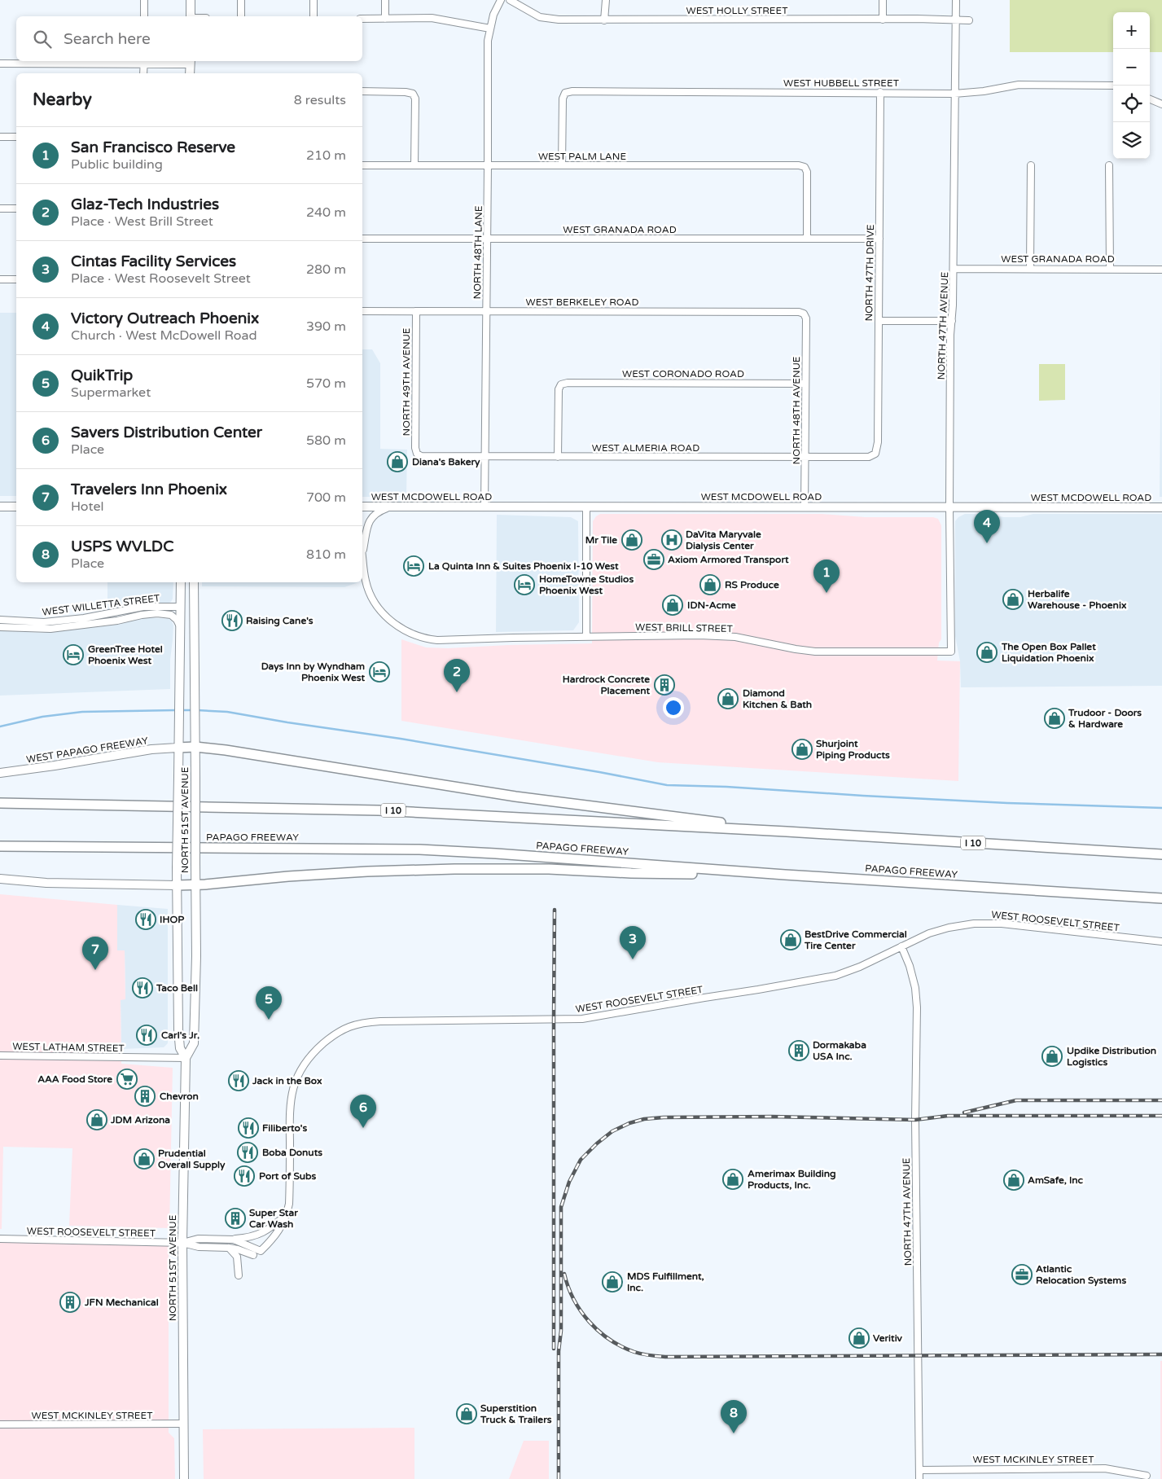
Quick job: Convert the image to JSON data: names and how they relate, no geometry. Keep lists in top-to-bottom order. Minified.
{"streets":{"highway":["I 10","PAPAGO FREEWAY"],"main road":["WEST MCDOWELL ROAD","WEST PAPAGO FREEWAY","NORTH 51ST AVENUE"],"street":["WEST HOLLY STREET","WEST HUBBELL STREET","WEST PALM LANE","WEST GRANADA ROAD","NORTH 48TH LANE","NORTH 47TH DRIVE","WEST BERKELEY ROAD","NORTH 47TH AVENUE","WEST CORONADO ROAD","NORTH 49TH AVENUE","NORTH 48TH AVENUE","WEST ALMERIA ROAD","WEST WILLETTA STREET","WEST BRILL STREET","WEST ROOSEVELT STREET","WEST LATHAM STREET","WEST MCKINLEY STREET"]},"crossings":[["WEST HOLLY STREET","NORTH 47TH AVENUE"],["WEST HUBBELL STREET","WEST PALM LANE"],["WEST HUBBELL STREET","NORTH 47TH DRIVE"],["WEST HUBBELL STREET","NORTH 47TH AVENUE"],["WEST PALM LANE","WEST GRANADA ROAD"],["WEST PALM LANE","NORTH 48TH LANE"],["WEST GRANADA ROAD","NORTH 48TH LANE"],["WEST GRANADA ROAD","NORTH 47TH DRIVE"],["WEST GRANADA ROAD","NORTH 47TH AVENUE"],["NORTH 48TH LANE","WEST BERKELEY ROAD"],["NORTH 48TH LANE","WEST ALMERIA ROAD"],["NORTH 48TH LANE","WEST MCDOWELL ROAD"],["NORTH 47TH DRIVE","WEST ALMERIA ROAD"],["WEST BERKELEY ROAD","NORTH 49TH AVENUE"],["WEST BERKELEY ROAD","NORTH 48TH AVENUE"],["NORTH 47TH AVENUE","WEST MCDOWELL ROAD"],["NORTH 47TH AVENUE","WEST BRILL STREET"],["NORTH 47TH AVENUE","WEST ROOSEVELT STREET"],["NORTH 47TH AVENUE","WEST MCKINLEY STREET"],["WEST CORONADO ROAD","NORTH 48TH AVENUE"],["WEST CORONADO ROAD","WEST ALMERIA ROAD"],["NORTH 49TH AVENUE","WEST ALMERIA ROAD"],["NORTH 48TH AVENUE","WEST ALMERIA ROAD"],["NORTH 48TH AVENUE","WEST MCDOWELL ROAD"],["WEST WILLETTA STREET","NORTH 51ST AVENUE"],["WEST PAPAGO FREEWAY","NORTH 51ST AVENUE"],["NORTH 51ST AVENUE","WEST ROOSEVELT STREET"],["NORTH 51ST AVENUE","WEST LATHAM STREET"],["NORTH 51ST AVENUE","WEST MCKINLEY STREET"]],"places":{"shop":["Diana's Bakery","Mr Tile","RS Produce","Herbalife Warehouse - Phoenix","IDN-Acme","The Open Box Pallet Liquidation Phoenix","Diamond Kitchen & Bath","Trudoor - Doors & Hardware","Shurjoint Piping Products","BestDrive Commercial Tire Center","Updike Distribution Logistics","JDM Arizona","Prudential Overall Supply","Amerimax Building Products, Inc.","AmSafe, Inc","MDS Fulfillment, Inc.","Veritiv","Superstition Truck & Trailers"],"hospital":["DaVita Maryvale Dialysis Center"],"office":["Axiom Armored Transport","Atlantic Relocation Systems"],"hotel":["La Quinta Inn & Suites Phoenix I-10 West","HomeTowne Studios Phoenix West","GreenTree Hotel Phoenix West","Days Inn by Wyndham Phoenix West"],"restaurant":["Raising Cane's","IHOP","Taco Bell","Carl's Jr.","Jack in the Box","Filiberto's","Boba Donuts","Port of Subs"],"building":["Hardrock Concrete Placement","Dormakaba USA Inc.","Chevron","Super Star Car Wash","JFN Mechanical"],"supermarket":["AAA Food Store"]},"page":{"map_buttons":["+","−"],"search":"Search here","heading":["Nearby","8 results"],"list":[{"mark":"1","name":"San Francisco Reserve","note":"Public building","value":"210 m"},{"mark":"2","name":"Glaz-Tech Industries","note":"Place · West Brill Street","value":"240 m"},{"mark":"3","name":"Cintas Facility Services","note":"Place · West Roosevelt Street","value":"280 m"},{"mark":"4","name":"Victory Outreach Phoenix","note":"Church · West McDowell Road","value":"390 m"},{"mark":"5","name":"QuikTrip","note":"Supermarket","value":"570 m"},{"mark":"6","name":"Savers Distribution Center","note":"Place","value":"580 m"},{"mark":"7","name":"Travelers Inn Phoenix","note":"Hotel","value":"700 m"},{"mark":"8","name":"USPS WVLDC","note":"Place","value":"810 m"}],"pins":["4","1","2","3","7","5","6","8"]}}
